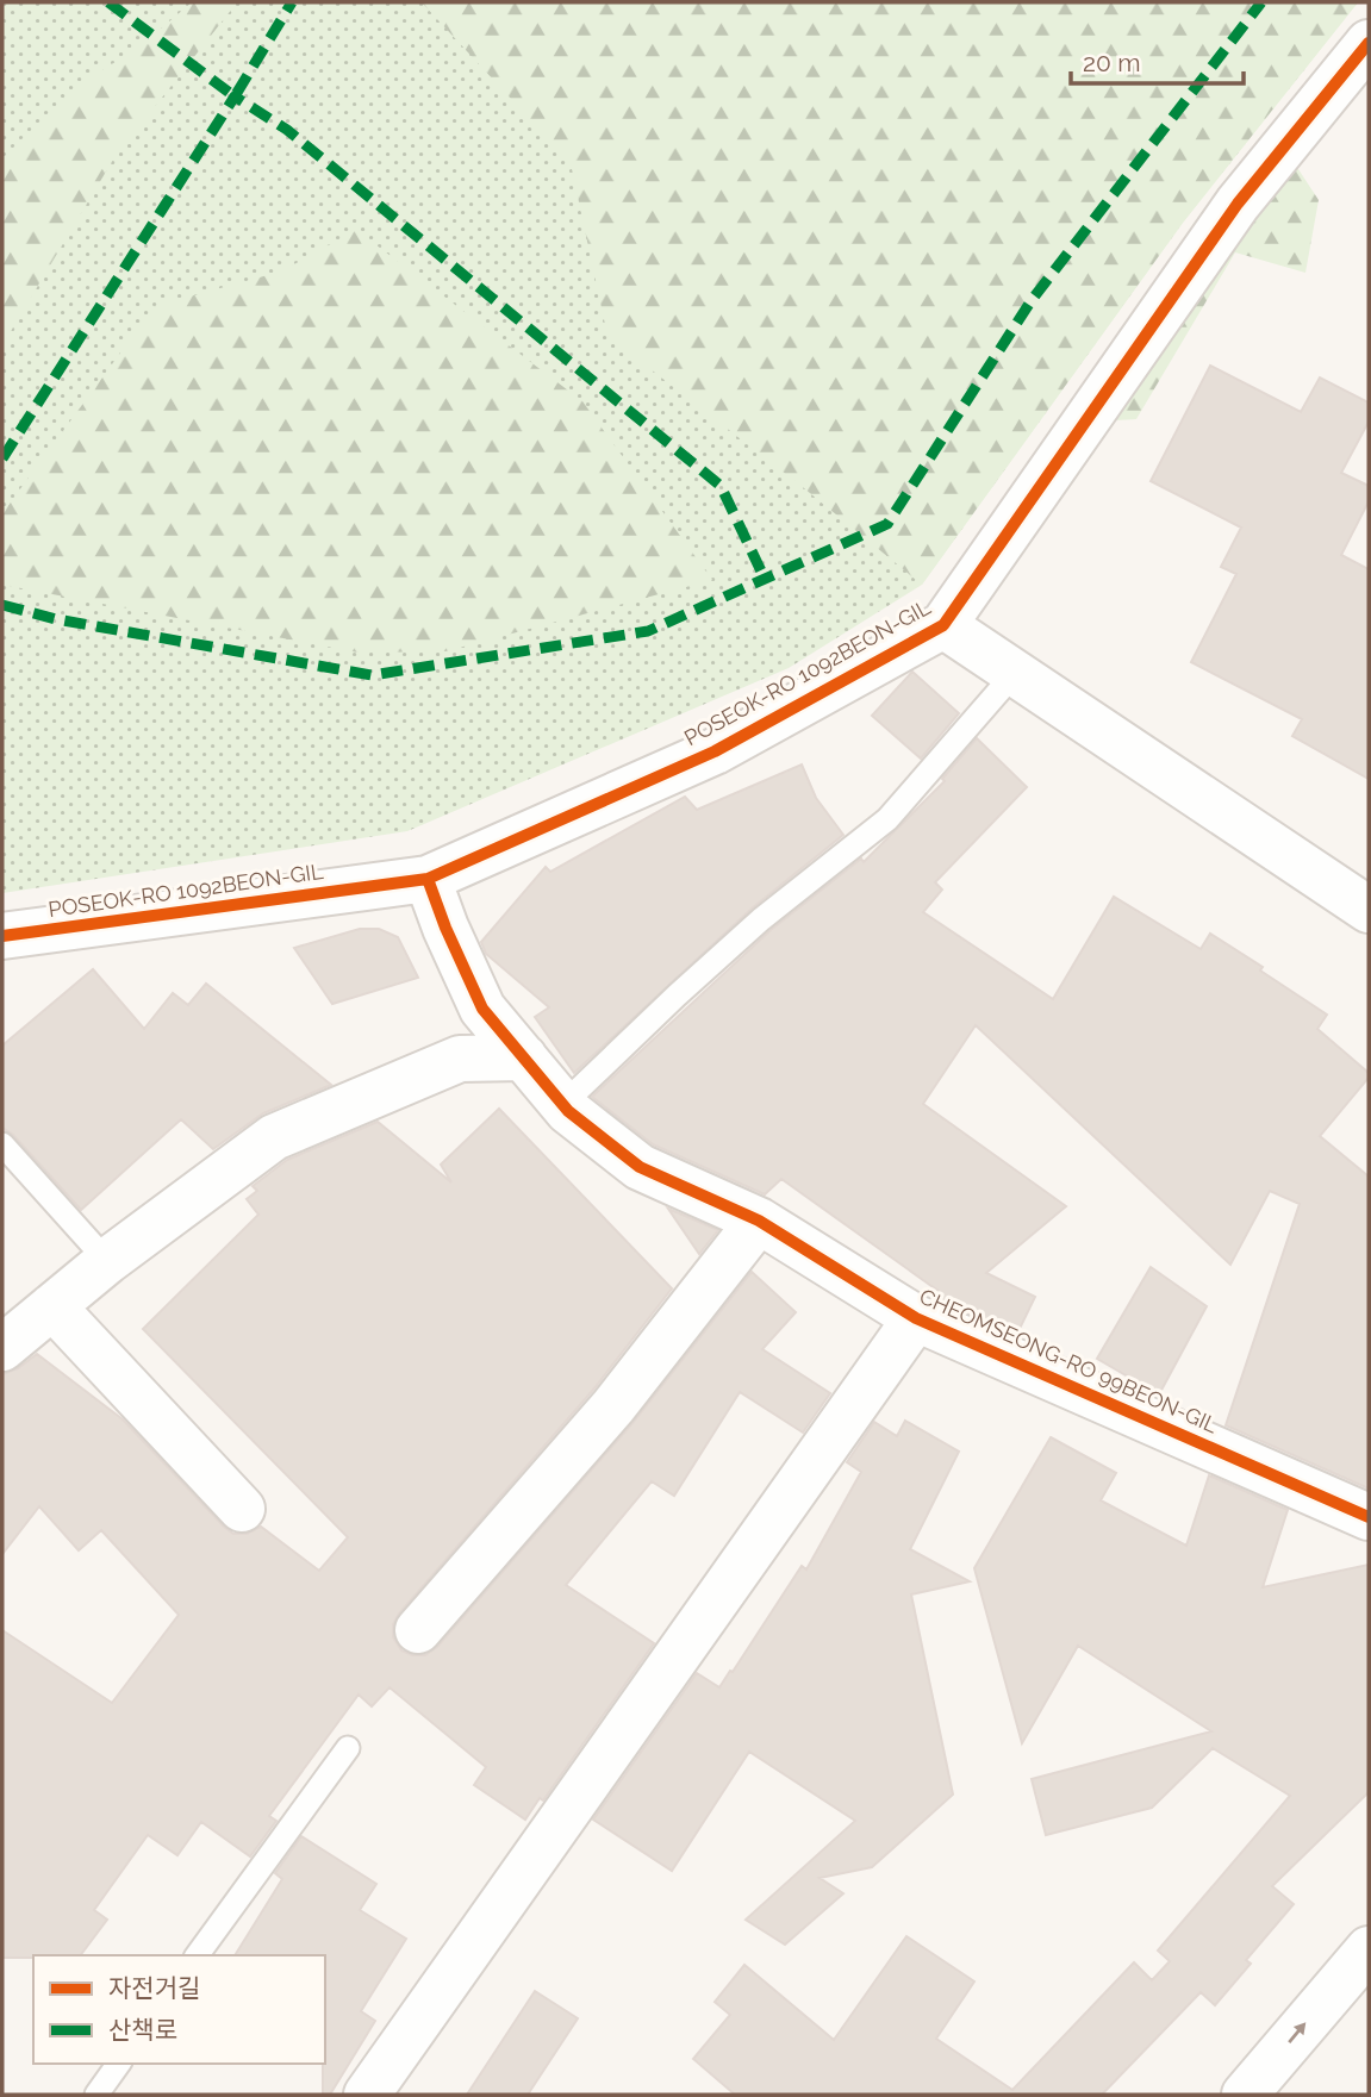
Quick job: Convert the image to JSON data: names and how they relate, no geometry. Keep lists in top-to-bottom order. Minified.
{"streets":{"street":["POSEOK-RO 1092BEON-GIL","CHEOMSEONG-RO 99BEON-GIL"]},"crossings":[["POSEOK-RO 1092BEON-GIL","CHEOMSEONG-RO 99BEON-GIL"]],"legend":["자전거길","산책로"],"scale_bar":"20 m"}
